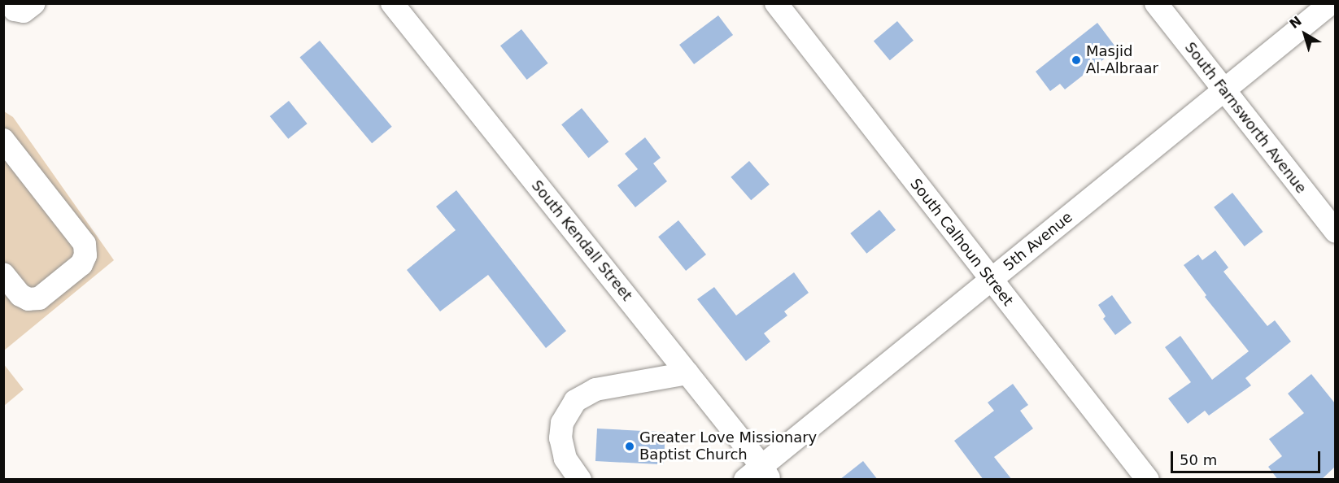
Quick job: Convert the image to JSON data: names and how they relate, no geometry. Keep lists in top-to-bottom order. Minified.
{"streets":{"street":["South Farnsworth Avenue","South Kendall Street","5th Avenue","South Calhoun Street"]},"crossings":[["South Farnsworth Avenue","5th Avenue"],["South Kendall Street","5th Avenue"],["5th Avenue","South Calhoun Street"]],"places":["Masjid Al-Albraar","Greater Love Missionary Baptist Church"],"scale_bar":"50 m","north":"top left"}
